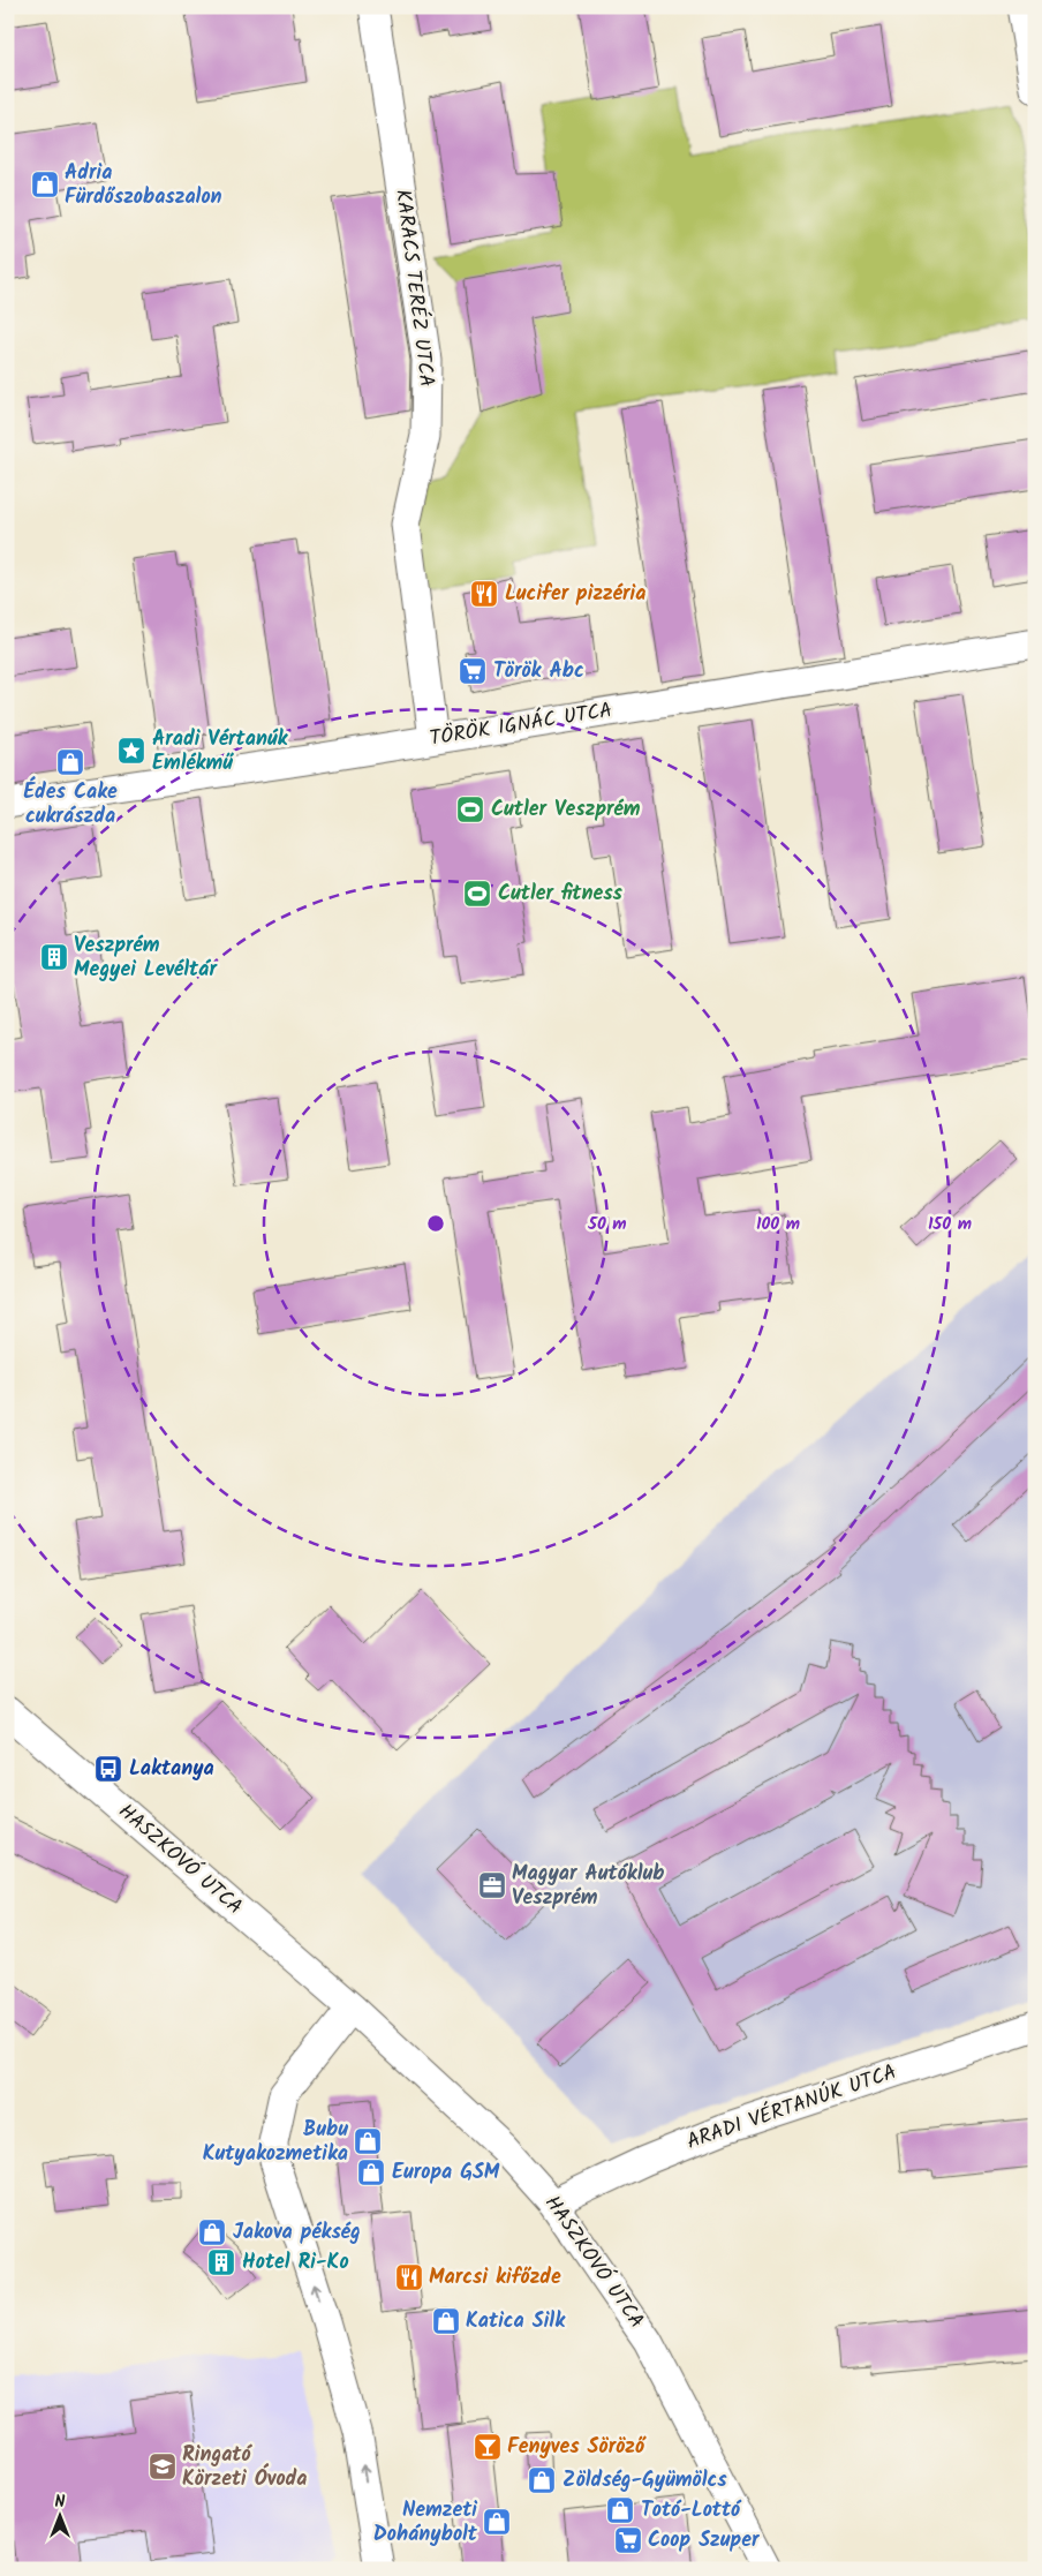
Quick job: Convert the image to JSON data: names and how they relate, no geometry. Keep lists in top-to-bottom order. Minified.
{"streets":{"street":["KARACS TERÉZ UTCA","TÖRÖK IGNÁC UTCA","HASZKOVÓ UTCA","ARADI VÉRTANÚK UTCA"]},"crossings":[["KARACS TERÉZ UTCA","TÖRÖK IGNÁC UTCA"],["HASZKOVÓ UTCA","ARADI VÉRTANÚK UTCA"]],"places":{"shop":["Adria Fürdőszobaszalon","Édes Cake cukrászda","Bubu Kutyakozmetika","Europa GSM","Jakova pékség","Katica Silk","Zöldség-Gyümölcs","Totó-Lottó","Nemzeti Dohánybolt"],"restaurant":["Lucifer pizzéria","Marcsi kifőzde"],"supermarket":["Török Abc","Coop Szuper"],"place":["Aradi Vértanúk Emlékmű"],"sports":["Cutler Veszprém","Cutler fitness"],"building":["Veszprém Megyei Levéltár","Hotel Ri-Ko"],"bus stop":["Laktanya"],"office":["Magyar Autóklub Veszprém"],"bar":["Fenyves Söröző"],"school or university":["Ringató Körzeti Óvoda"]},"north":"top","rings":["50 m","100 m","150 m"]}
